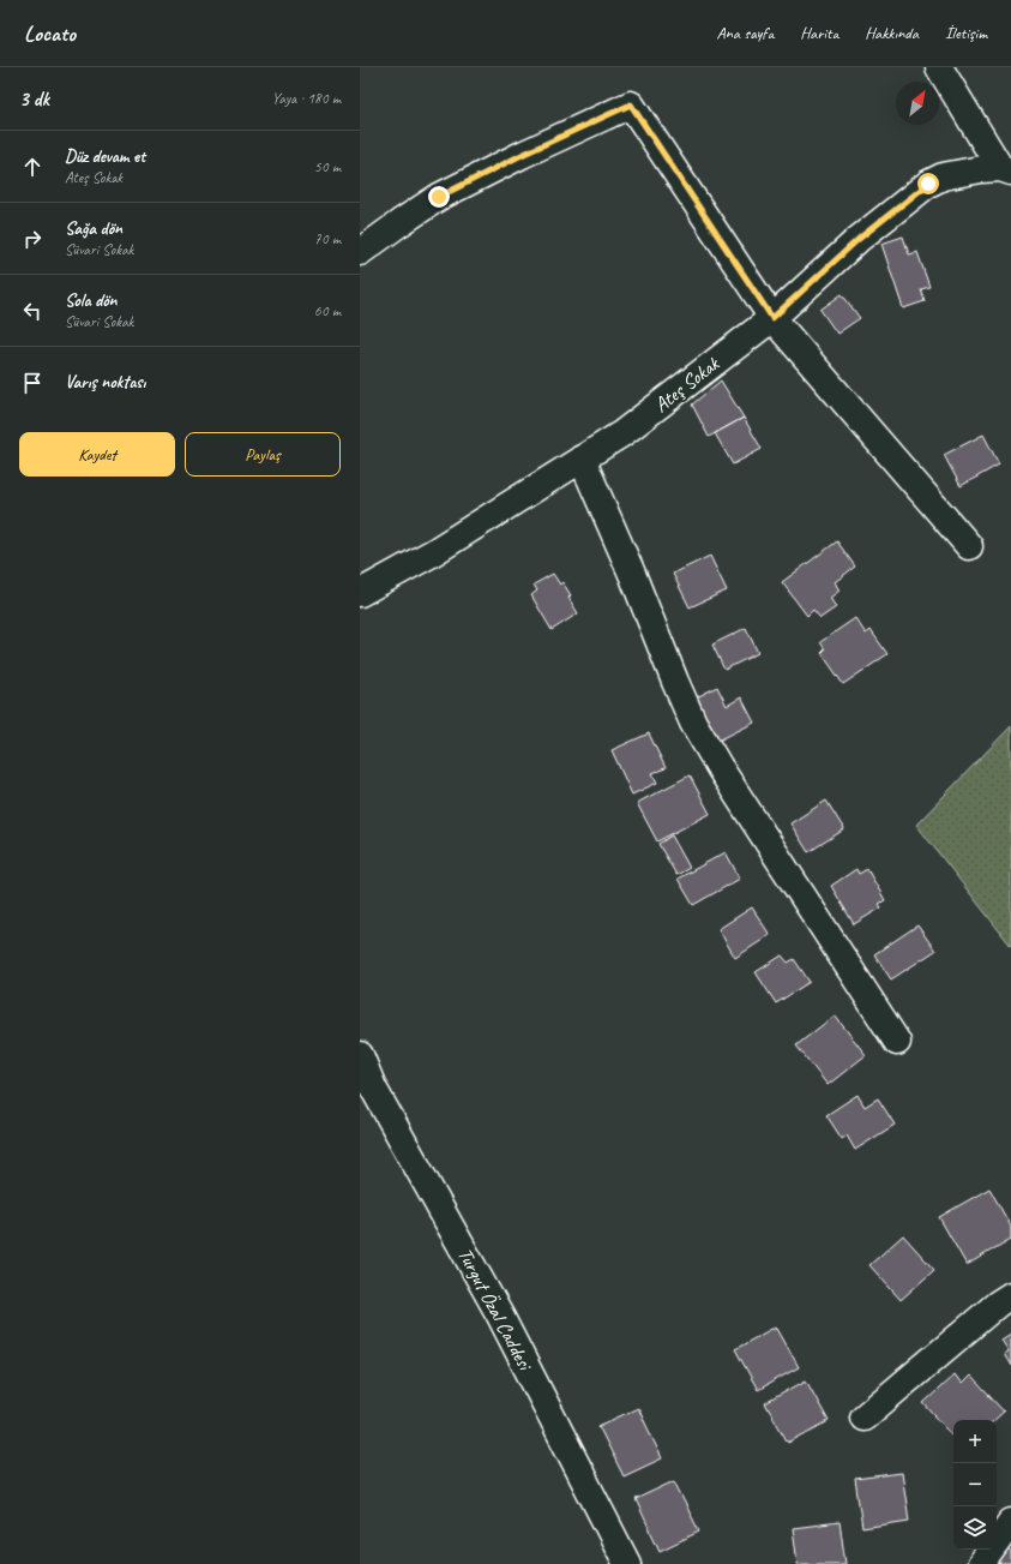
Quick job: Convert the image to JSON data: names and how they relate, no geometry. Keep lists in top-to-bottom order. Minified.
{"streets":{"street":["Ateş Sokak","Turgut Özal Caddesi"]},"north":"top right","page":{"header":"Locato","nav":["Ana sayfa","Harita","Hakkında","İletişim"],"heading":["3 dk","Yaya · 180 m"],"list":[["Düz devam et","Ateş Sokak","50 m"],["Sağa dön","Süvari Sokak","70 m"],["Sola dön","Süvari Sokak","60 m"],"Varış noktası"],"buttons":["Kaydet","Paylaş"],"map_buttons":["+","−"]}}
